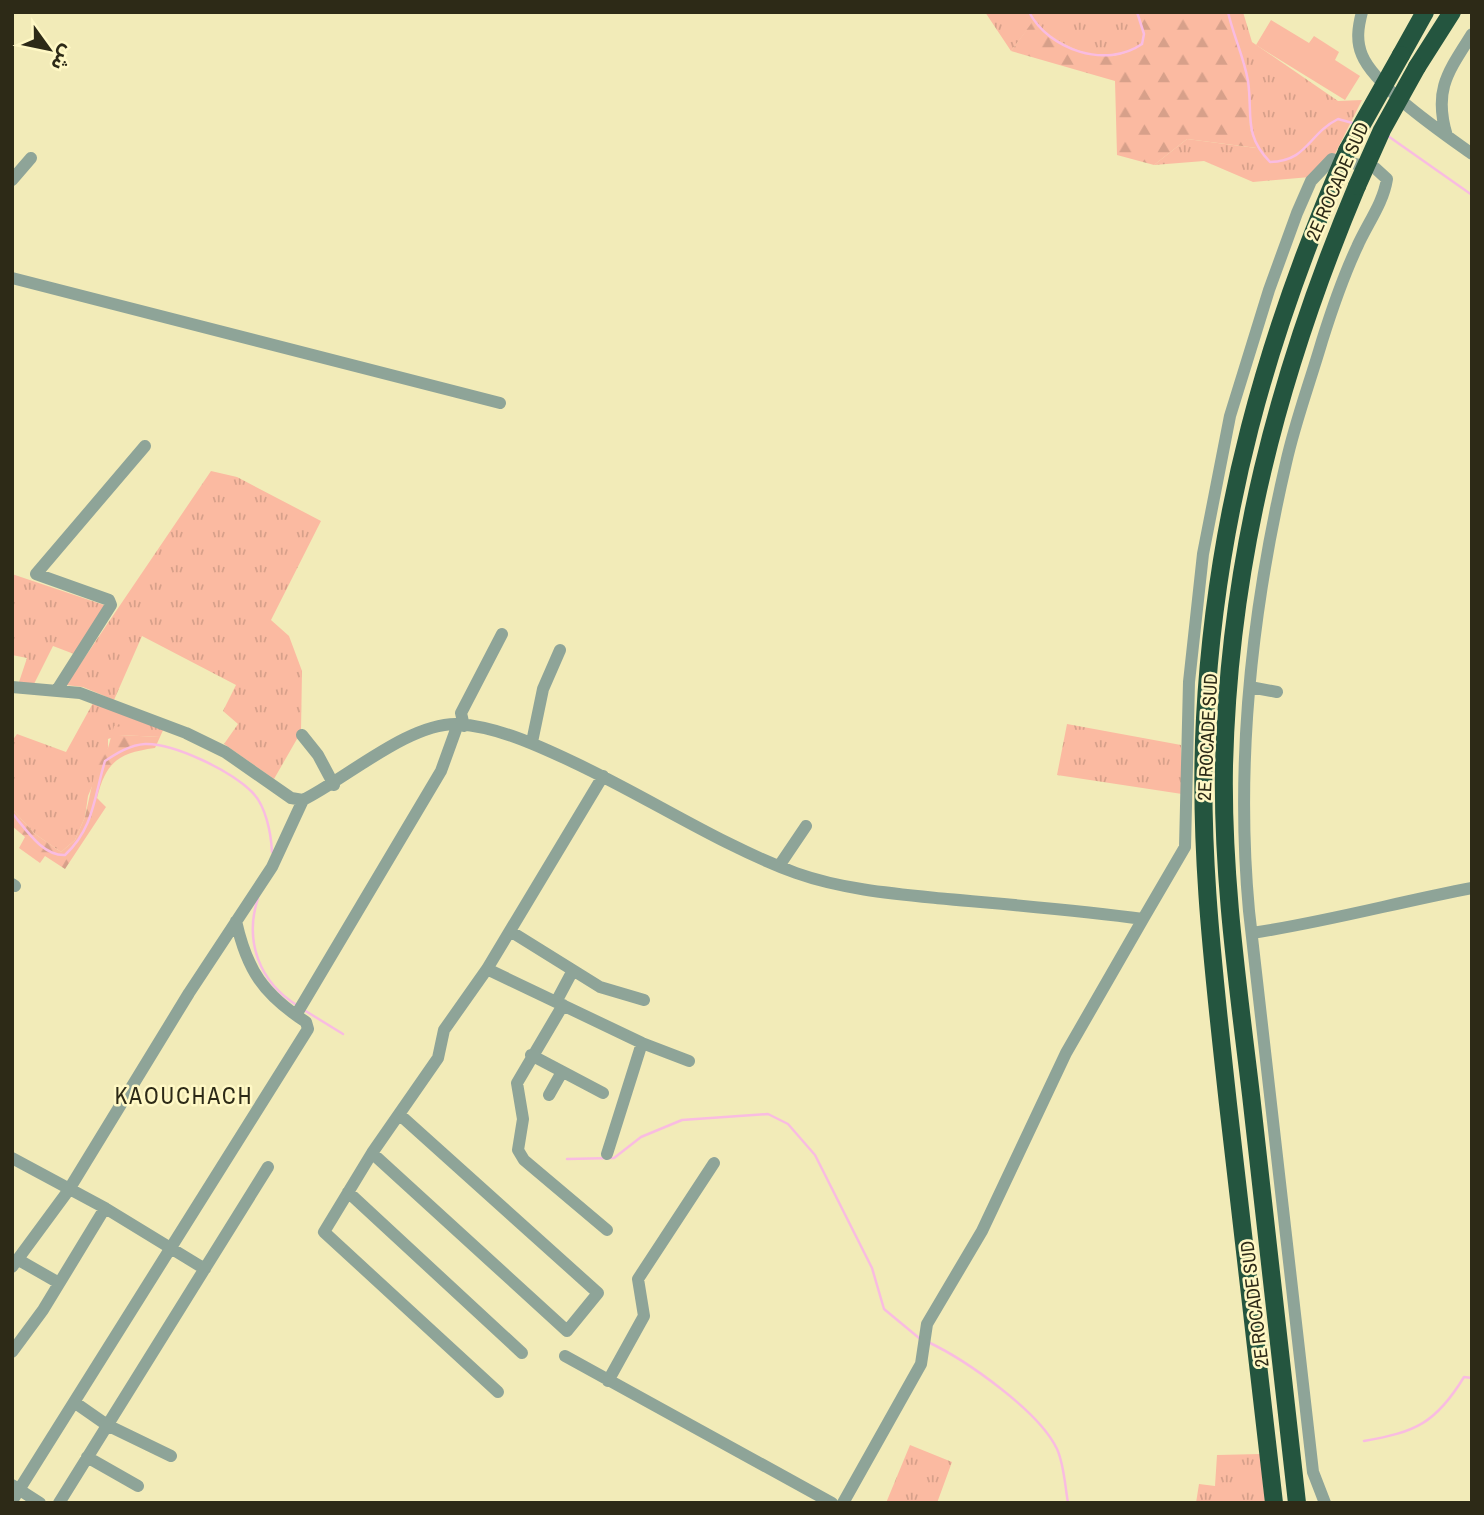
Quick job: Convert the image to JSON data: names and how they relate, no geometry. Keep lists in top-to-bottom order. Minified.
{"streets":{"highway":["2E ROCADE SUD"]},"districts":["KAOUCHACH"],"north":"bottom right"}
